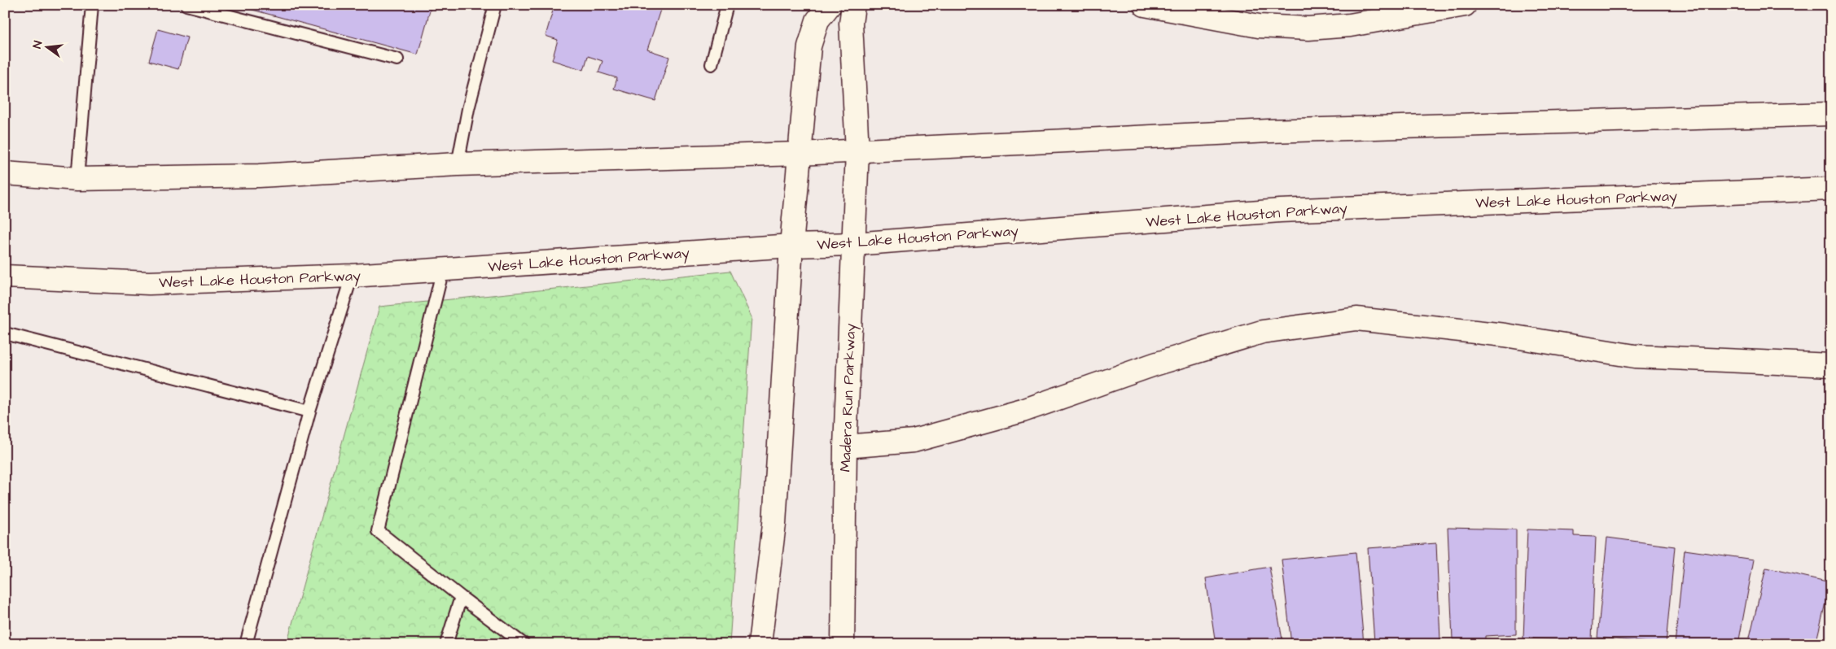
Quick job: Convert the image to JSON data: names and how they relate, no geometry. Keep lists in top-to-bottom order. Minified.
{"streets":{"main road":["West Lake Houston Parkway","Madera Run Parkway"]},"crossings":[["West Lake Houston Parkway","Madera Run Parkway"]],"north":"left"}
